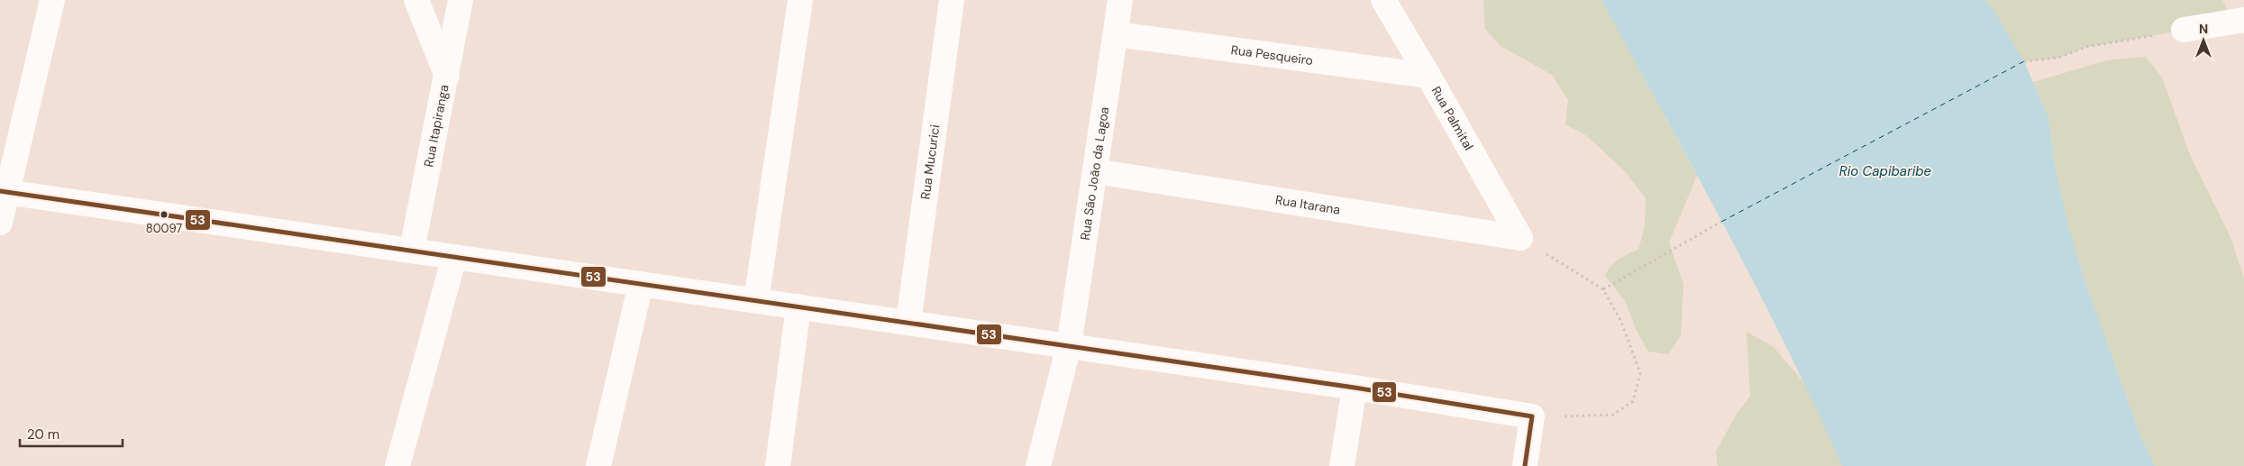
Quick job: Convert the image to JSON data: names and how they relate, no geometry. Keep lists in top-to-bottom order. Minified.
{"streets":{"street":["Rua Pesqueiro","Rua Palmital","Rua Itapiranga","Rua Mucurici","Rua São João da Lagoa","Rua Itarana"]},"crossings":[["Rua Pesqueiro","Rua Palmital"],["Rua Pesqueiro","Rua São João da Lagoa"],["Rua Palmital","Rua Itarana"],["Rua São João da Lagoa","Rua Itarana"]],"water":["Rio Capibaribe"],"places":["80097"],"lines":["transit line 53"],"scale_bar":"20 m","north":"top"}
